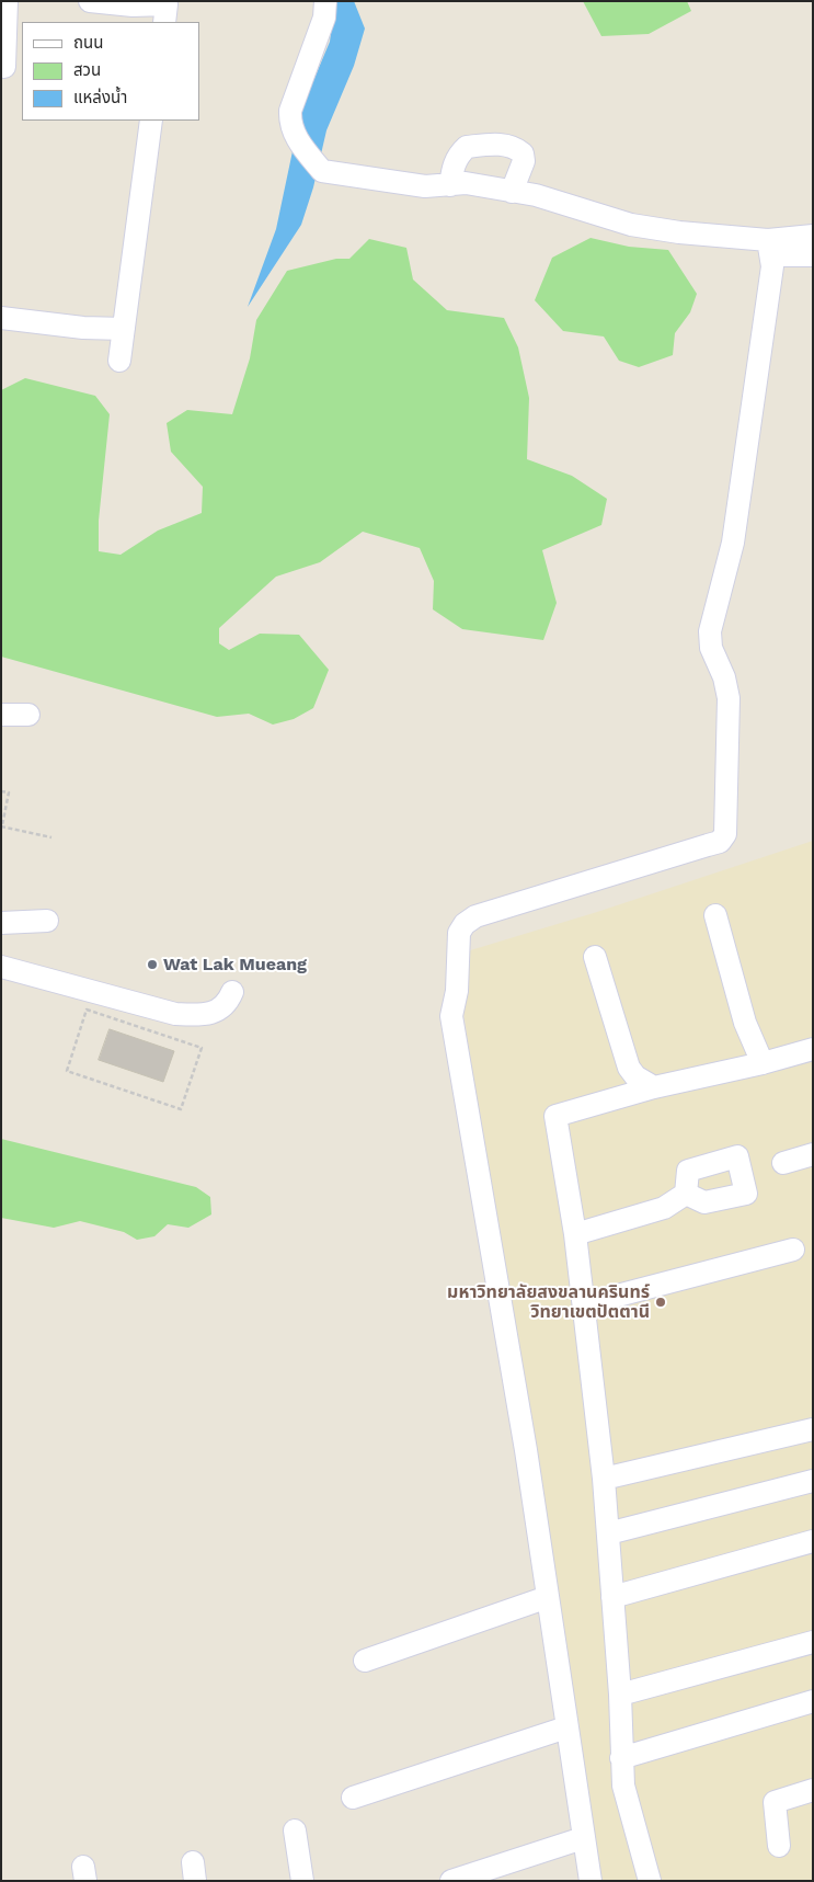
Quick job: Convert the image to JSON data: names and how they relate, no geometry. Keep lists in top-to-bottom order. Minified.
{"places":["Wat Lak Mueang","มหาวิทยาลัยสงขลานครินทร์ วิทยาเขตปัตตานี"],"legend":["ถนน","สวน","แหล่งน้ำ"]}
